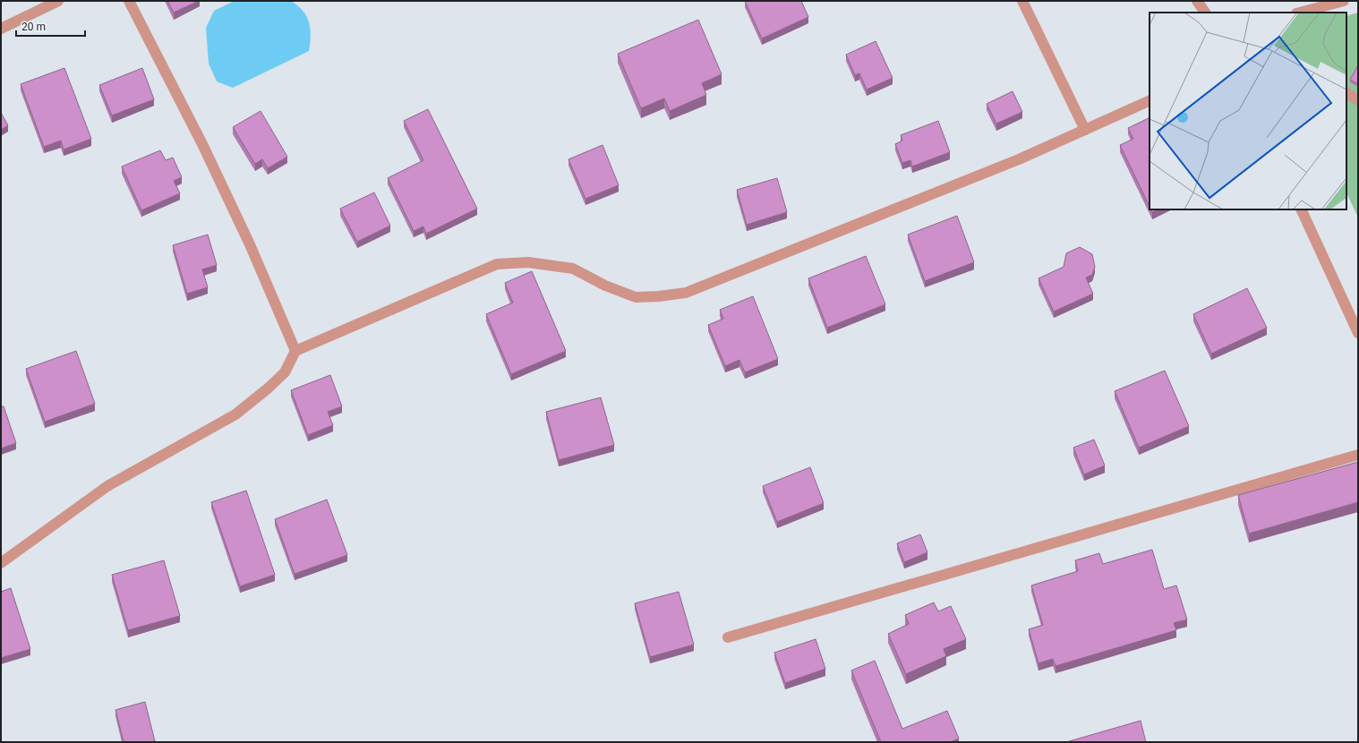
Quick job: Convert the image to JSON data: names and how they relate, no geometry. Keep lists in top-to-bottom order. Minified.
{"scale_bar":"20 m"}
